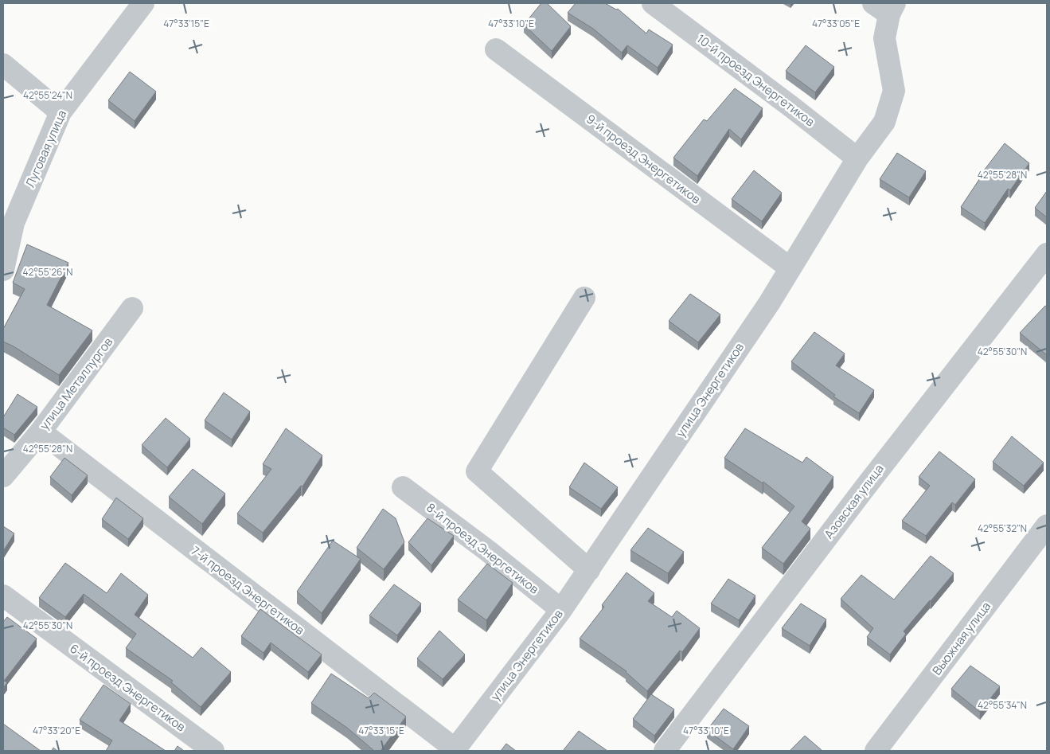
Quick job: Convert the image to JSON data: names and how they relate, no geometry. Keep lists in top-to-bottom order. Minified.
{"streets":{"street":["10-й проезд Энергетиков","Луговая улица","9-й проезд Энергетиков","улица Металлургов","улица Энергетиков","Азовская улица","8-й проезд Энергетиков","7-й проезд Энергетиков","Вьюжная улица","6-й проезд Энергетиков"]},"crossings":[["10-й проезд Энергетиков","улица Энергетиков"],["9-й проезд Энергетиков","улица Энергетиков"],["улица Металлургов","7-й проезд Энергетиков"],["улица Энергетиков","8-й проезд Энергетиков"],["улица Энергетиков","7-й проезд Энергетиков"]],"coordinates":["47°33'15\"E","47°33'10\"E","47°33'05\"E","42°55'24\"N","42°55'28\"N","42°55'26\"N","42°55'30\"N","42°55'32\"N","42°55'34\"N","47°33'20\"E"]}
